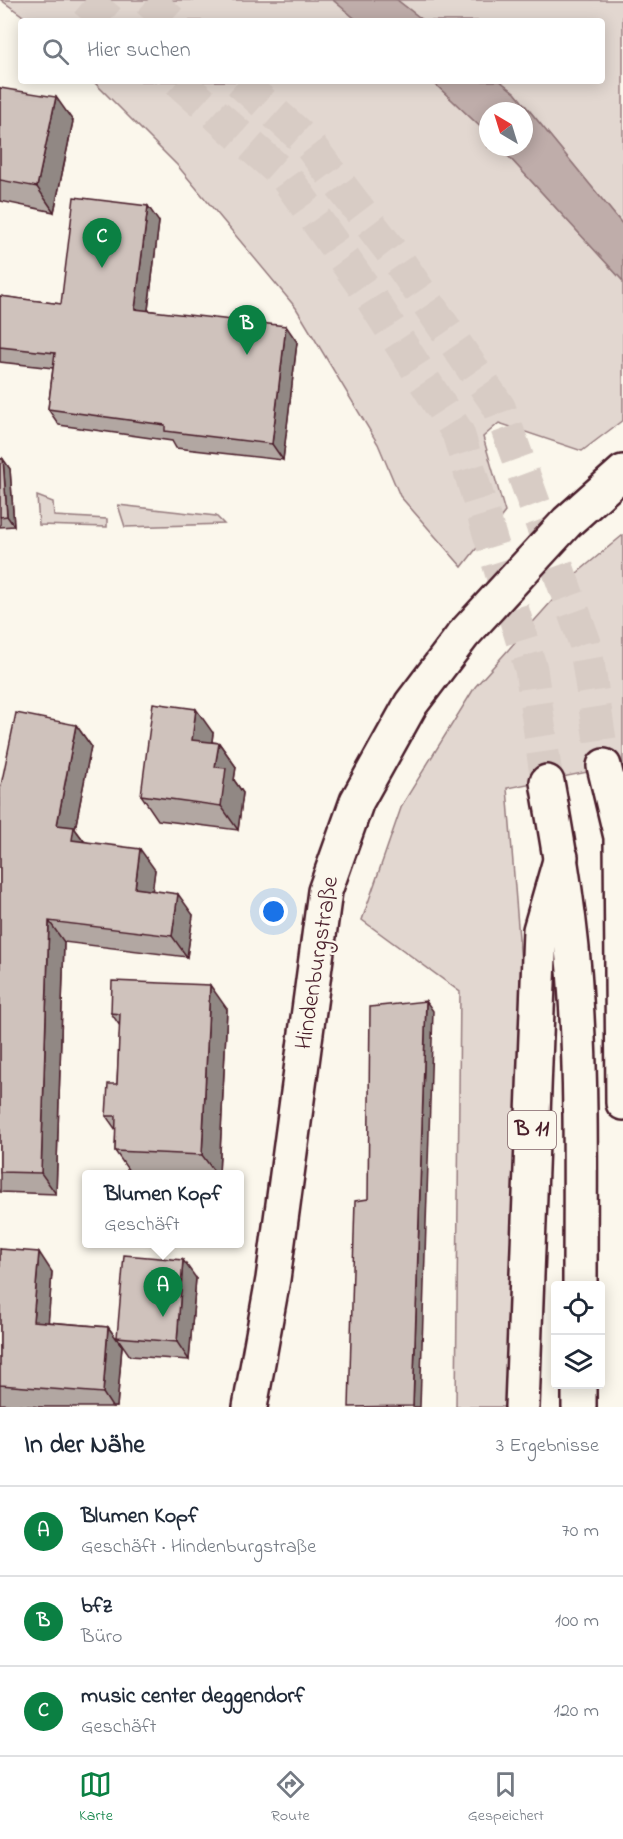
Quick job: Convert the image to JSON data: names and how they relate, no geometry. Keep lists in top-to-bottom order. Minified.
{"streets":{"main road":["Hindenburgstraße","B 11"]},"north":"top left","page":{"search":"Hier suchen","pins":["C","B","A"],"popup":["Blumen Kopf","Geschäft"],"heading":["In der Nähe","3 Ergebnisse"],"list":[{"mark":"A","name":"Blumen Kopf","note":"Geschäft · Hindenburgstraße","value":"70 m"},{"mark":"B","name":"bfz","note":"Büro","value":"100 m"},{"mark":"C","name":"music center deggendorf","note":"Geschäft","value":"120 m"}],"nav":["Karte","Route","Gespeichert"]}}
